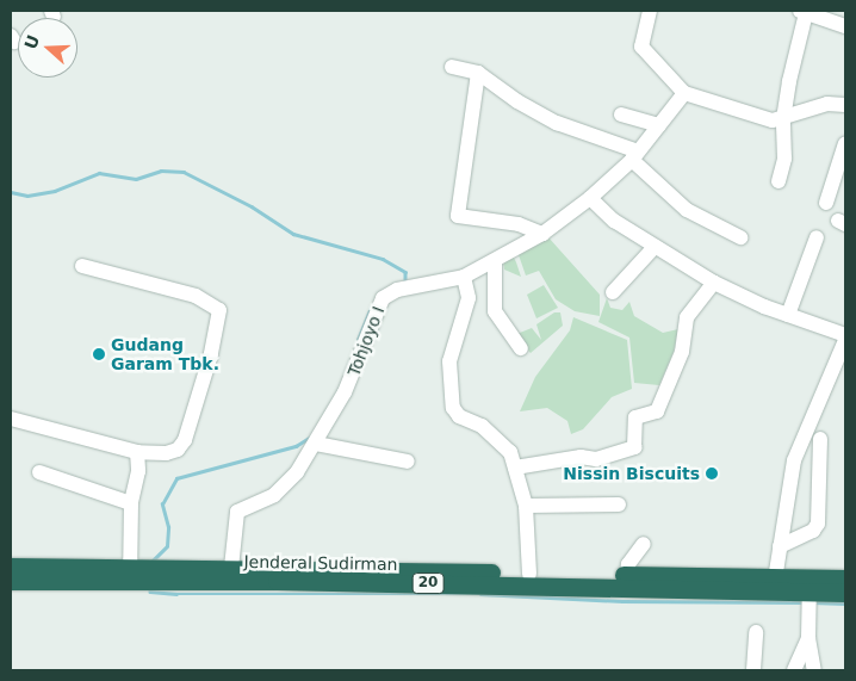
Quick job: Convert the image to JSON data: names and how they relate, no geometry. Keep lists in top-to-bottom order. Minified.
{"streets":{"highway":["Jenderal Sudirman","20"],"street":["Tohjoyo I"]},"crossings":[["Tohjoyo I","Jenderal Sudirman"]],"places":["Gudang Garam Tbk.","Nissin Biscuits"],"north":"left"}
